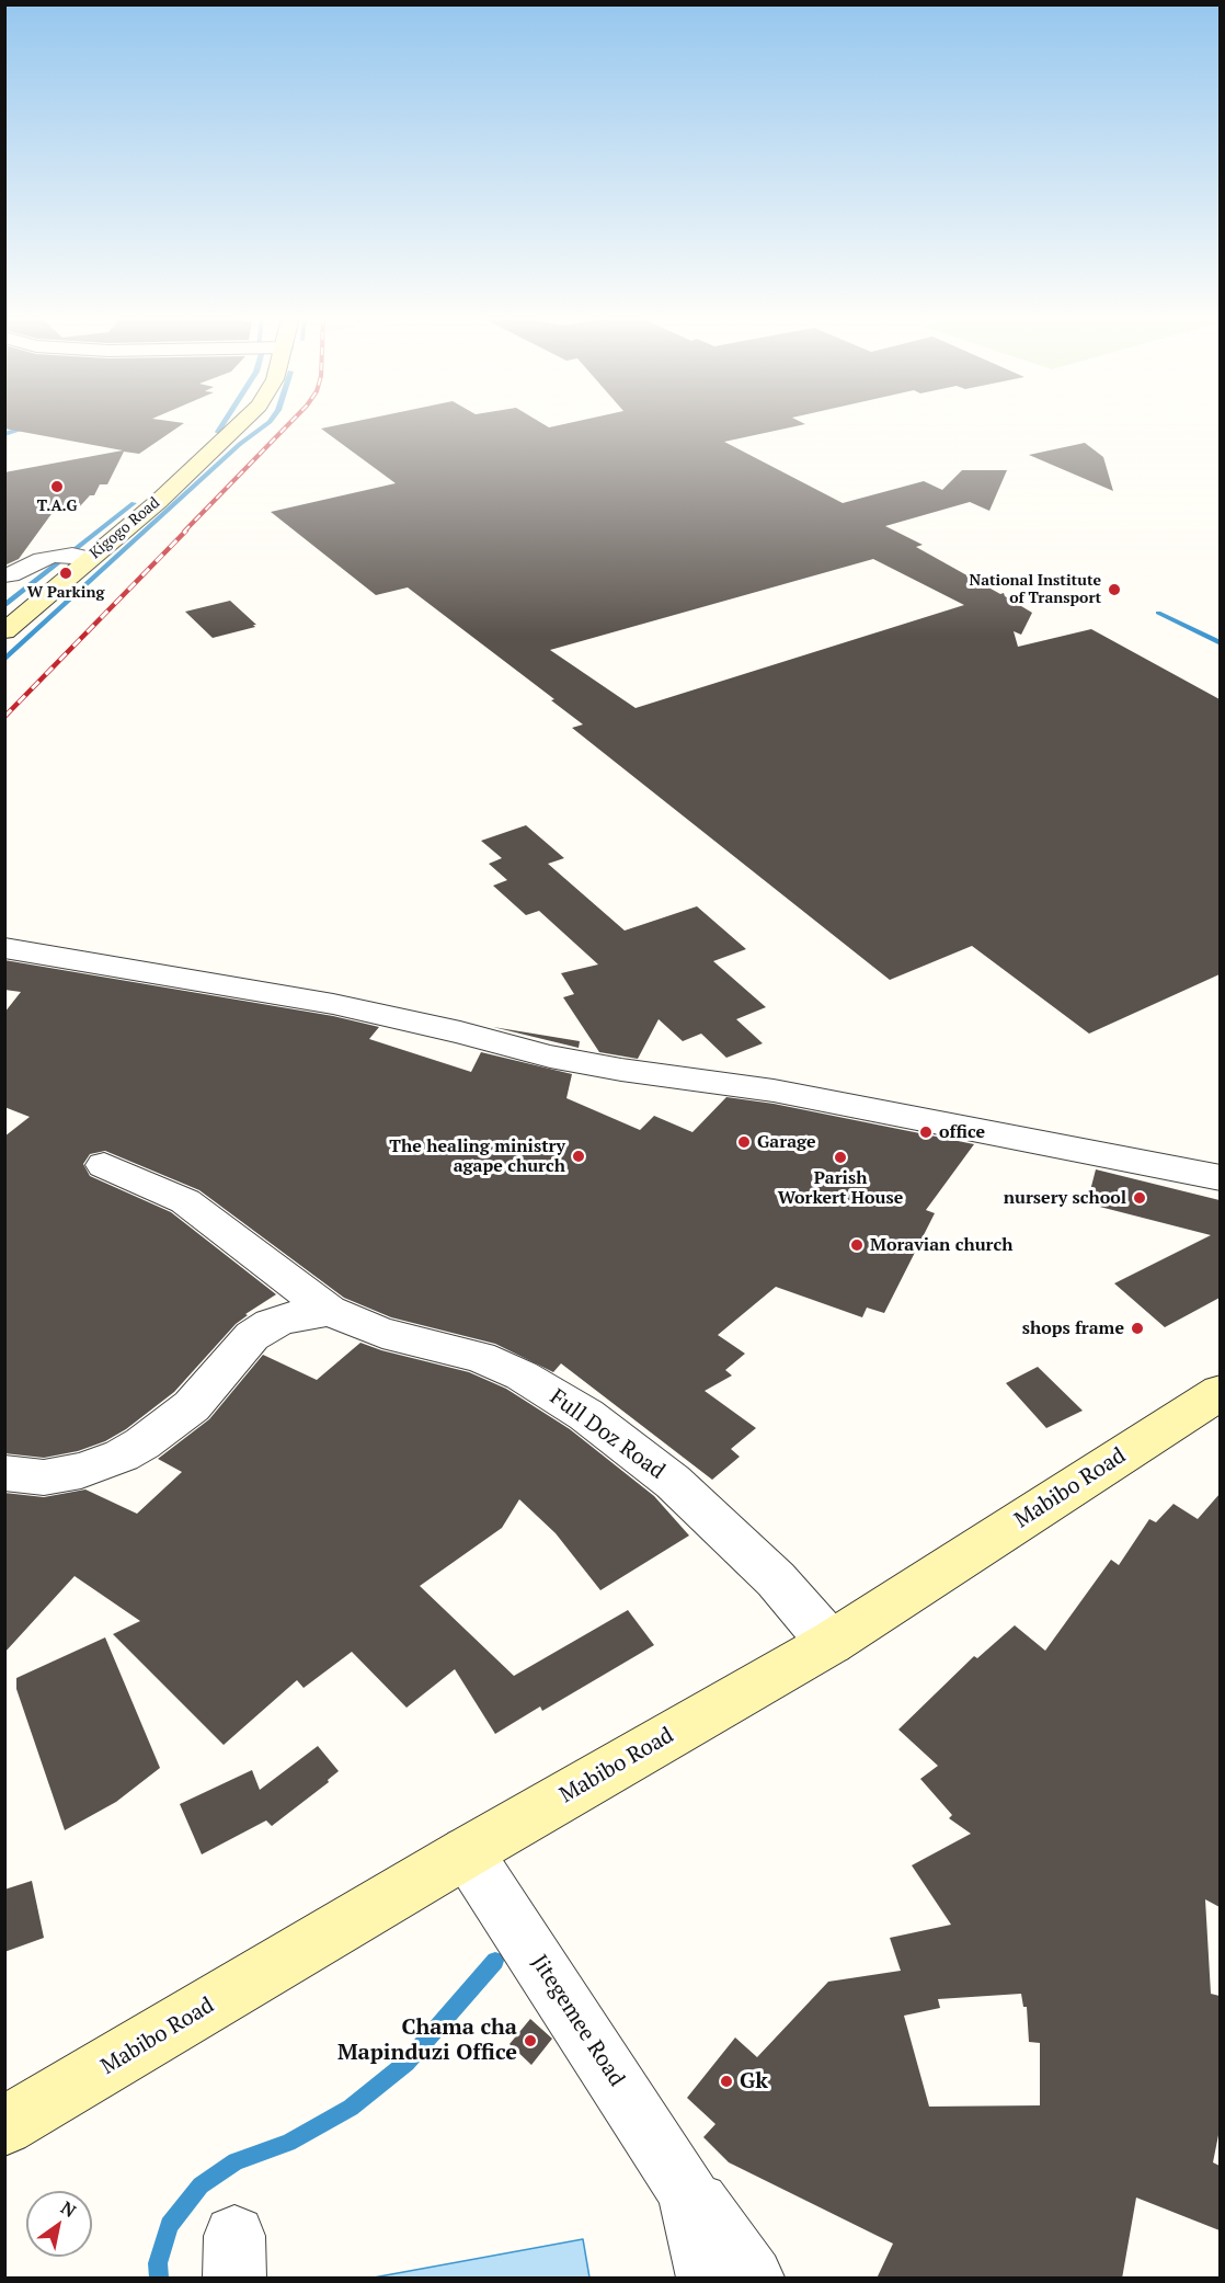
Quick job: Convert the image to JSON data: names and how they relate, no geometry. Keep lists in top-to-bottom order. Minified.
{"streets":{"main road":["Kigogo Road","Mabibo Road"],"street":["Full Doz Road","Jitegemee Road"]},"crossings":[["Full Doz Road","Mabibo Road"],["Mabibo Road","Jitegemee Road"]],"places":["T.A.G","W Parking","National Institute of Transport","office","Garage","The healing ministry agape church","Parish Workert House","nursery school","Moravian church","shops frame","Chama cha Mapinduzi Office","Gk"],"north":"top right"}
